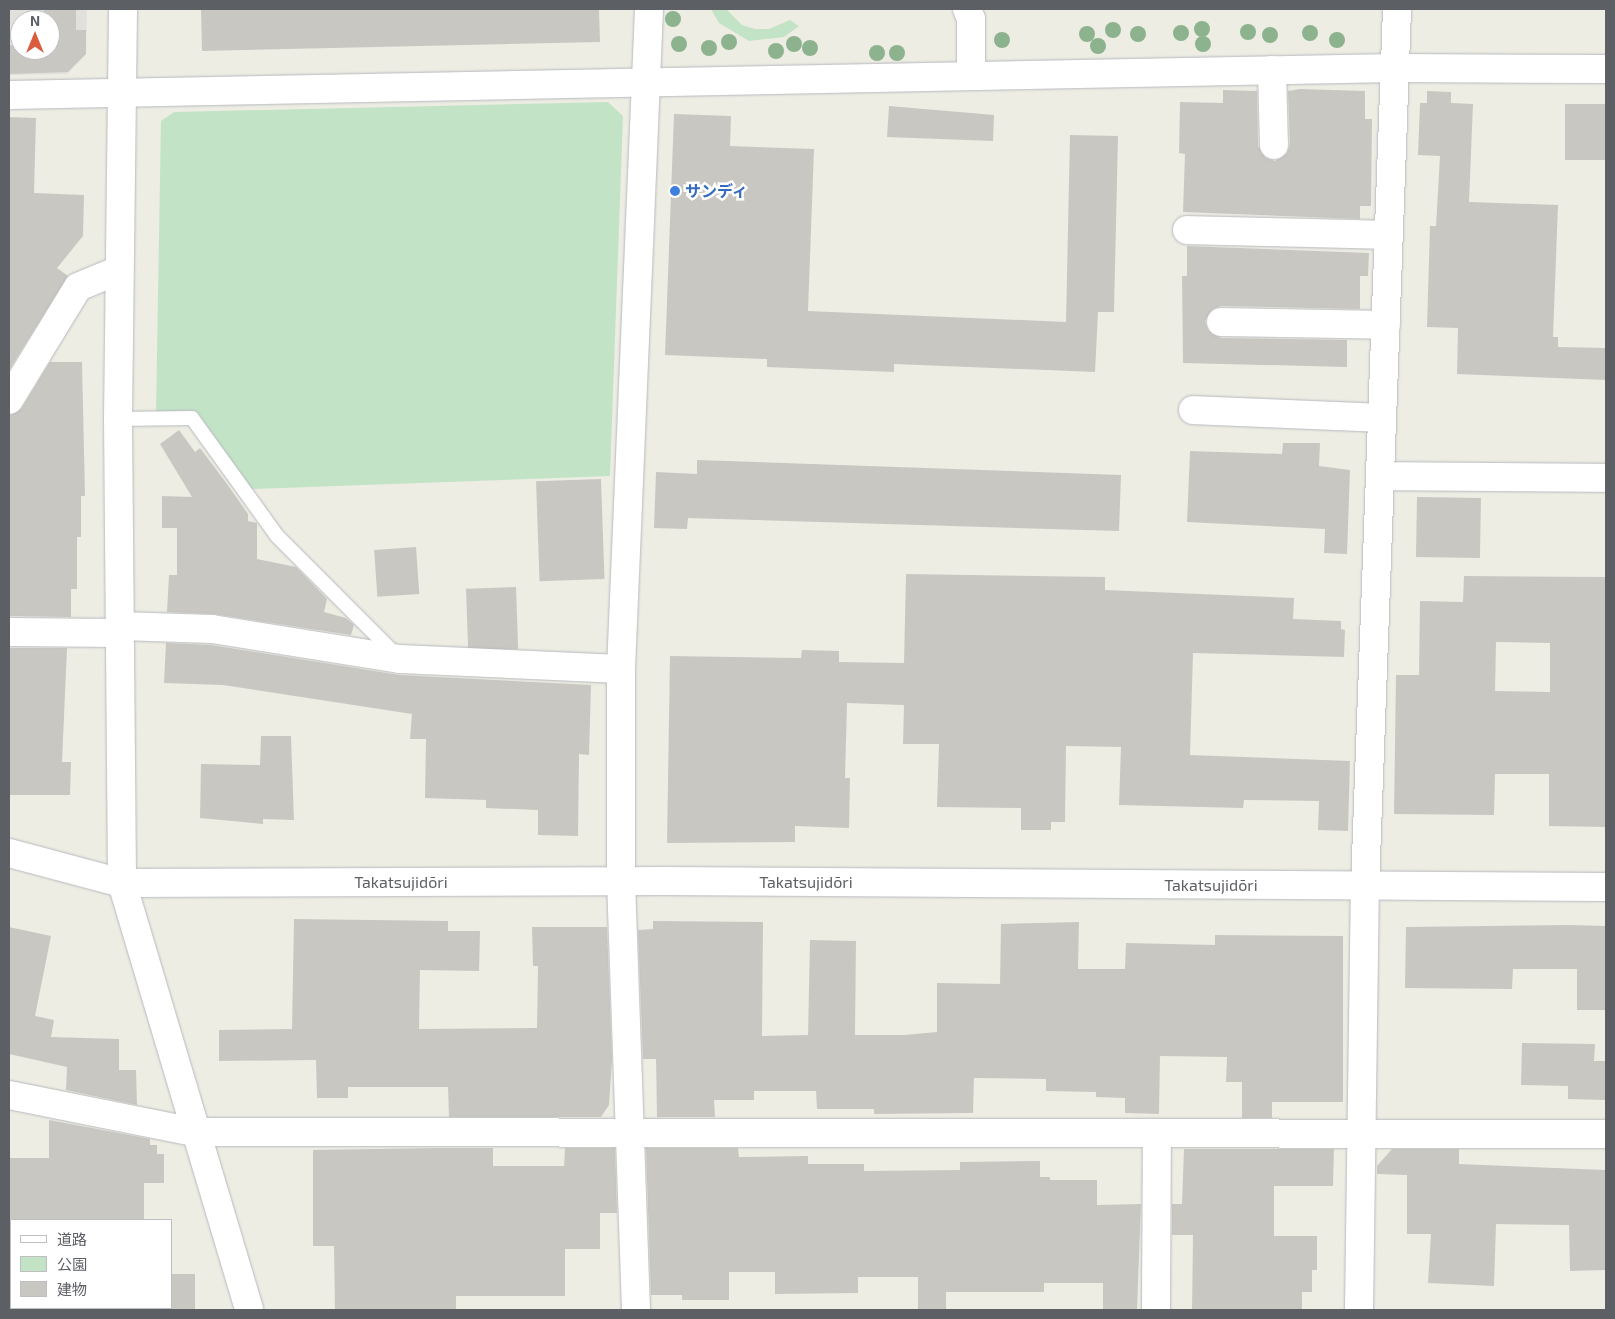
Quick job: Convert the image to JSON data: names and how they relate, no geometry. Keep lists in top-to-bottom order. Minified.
{"streets":{"street":["Takatsujidōri"]},"places":["サンディ"],"legend":["道路","公園","建物"],"north":"top"}
